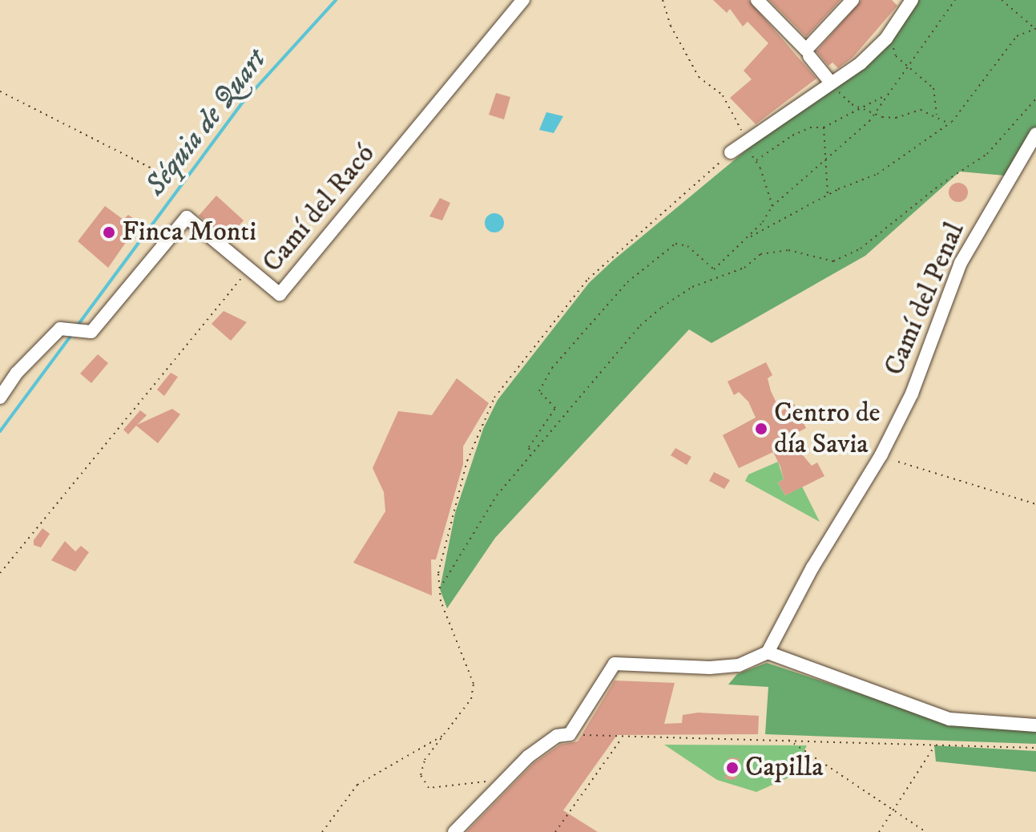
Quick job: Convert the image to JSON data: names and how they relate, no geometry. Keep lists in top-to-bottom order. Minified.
{"streets":{"street":["Camí del Racó","Camí del Penal"]},"water":["Séquia de Quart"],"places":["Finca Monti","Centro de día Savia","Capilla"]}
